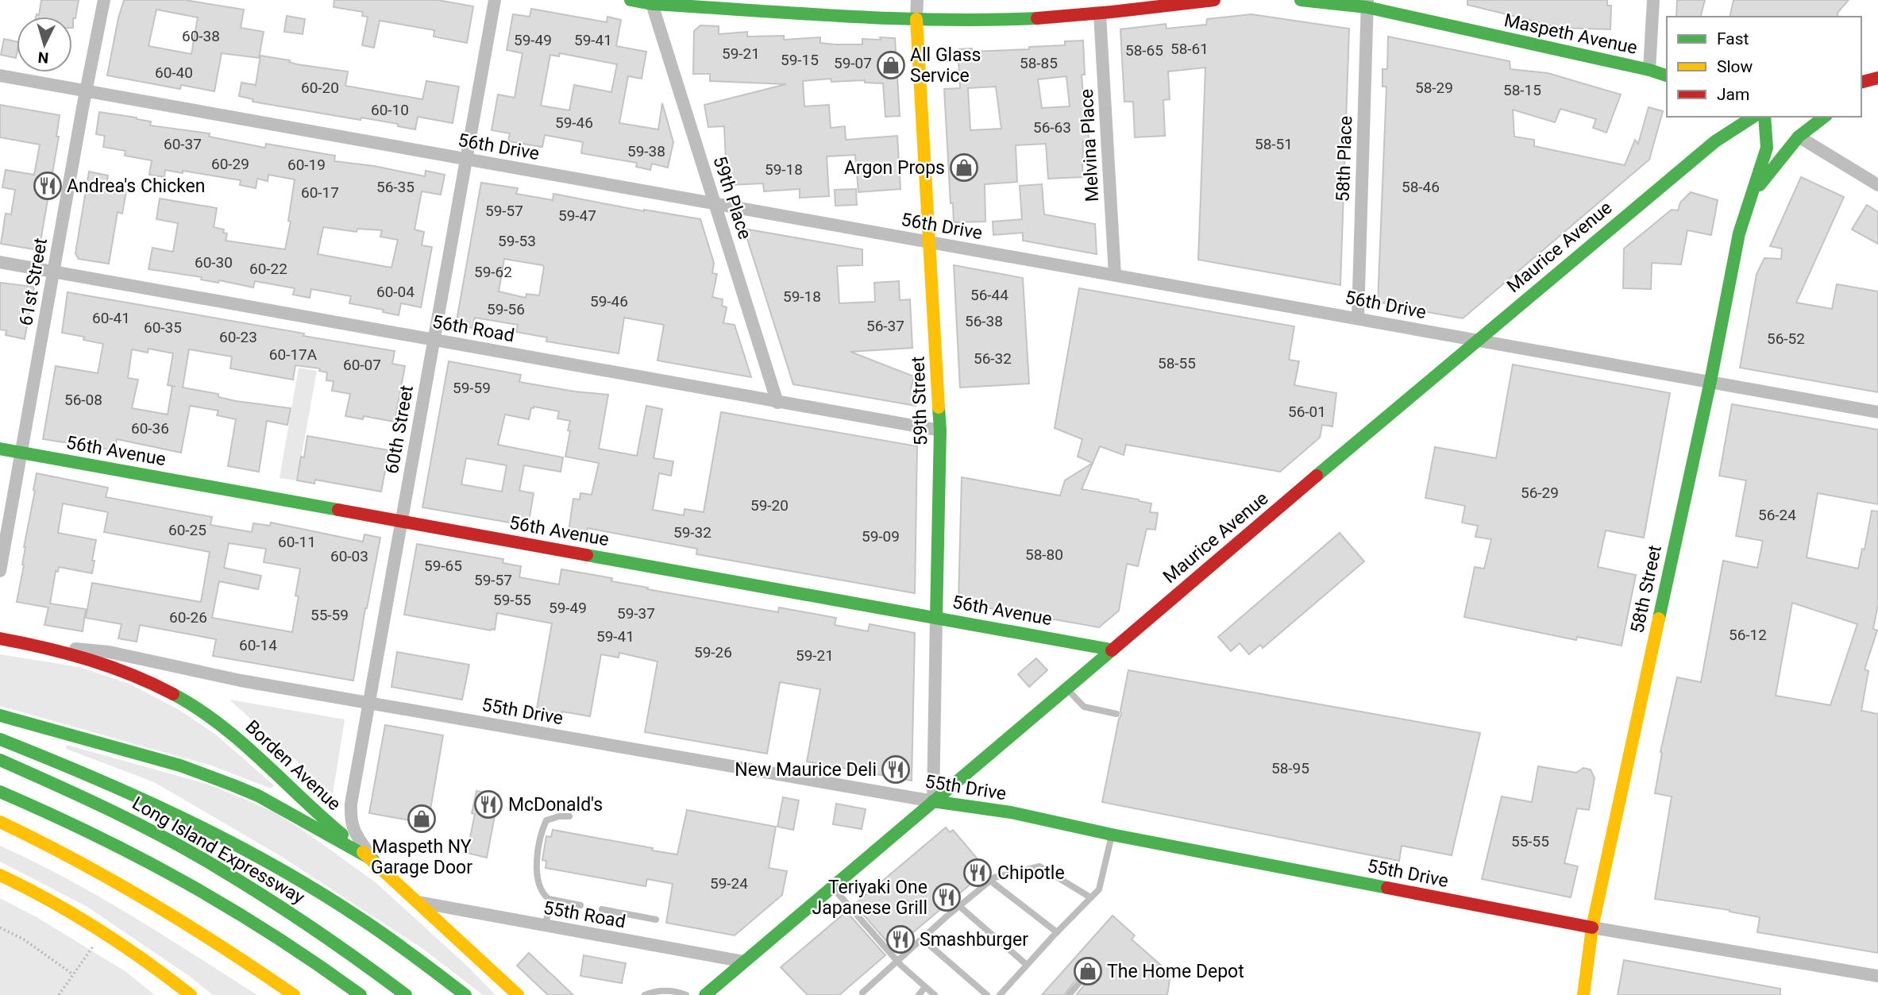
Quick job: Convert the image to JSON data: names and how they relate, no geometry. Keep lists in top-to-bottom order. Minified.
{"streets":{"main road":["Maspeth Avenue","Maurice Avenue","59th Street","56th Avenue","58th Street","55th Drive","Borden Avenue","Long Island Expressway"],"street":["Melvina Place","56th Drive","58th Place","59th Place","61st Street","56th Road","60th Street","55th Road"]},"crossings":[["Maspeth Avenue","58th Place"],["Melvina Place","56th Drive"],["56th Drive","58th Place"],["56th Drive","59th Place"],["56th Drive","Maurice Avenue"],["56th Drive","61st Street"],["56th Drive","59th Street"],["56th Drive","60th Street"],["56th Drive","58th Street"],["59th Place","56th Road"],["Maurice Avenue","59th Street"],["Maurice Avenue","56th Avenue"],["Maurice Avenue","55th Drive"],["Maurice Avenue","55th Road"],["61st Street","56th Road"],["61st Street","56th Avenue"],["56th Road","59th Street"],["56th Road","60th Street"],["59th Street","56th Avenue"],["59th Street","55th Drive"],["60th Street","56th Avenue"],["60th Street","55th Drive"],["60th Street","Borden Avenue"],["58th Street","55th Drive"],["55th Drive","Borden Avenue"],["Borden Avenue","55th Road"]],"places":{"shop":["All Glass Service","Argon Props","Maspeth NY Garage Door","The Home Depot"],"restaurant":["Andrea's Chicken","New Maurice Deli","McDonald's","Chipotle","Teriyaki One Japanese Grill","Smashburger"]},"house_numbers":["60-38","59-49","59-41","58-61","58-65","59-21","59-15","59-07","58-85","60-40","60-20","58-29","58-15","60-10","59-46","56-63","60-37","58-51","59-38","60-29","60-19","59-18","56-35","58-46","60-17","59-57","59-47","59-53","60-30","60-22","59-62","60-04","56-44","59-18","59-46","59-56","60-41","56-38","56-37","60-35","60-23","56-52","60-17A","56-32","58-55","60-07","59-59","56-08","56-01","60-36","56-29","59-20","56-24","60-25","59-32","59-09","60-11","58-80","60-03","59-65","59-57","59-55","59-49","59-37","55-59","60-26","56-12","59-41","60-14","59-26","59-21","58-95","55-55","59-24"],"legend":["Fast","Slow","Jam"],"north":"bottom"}
